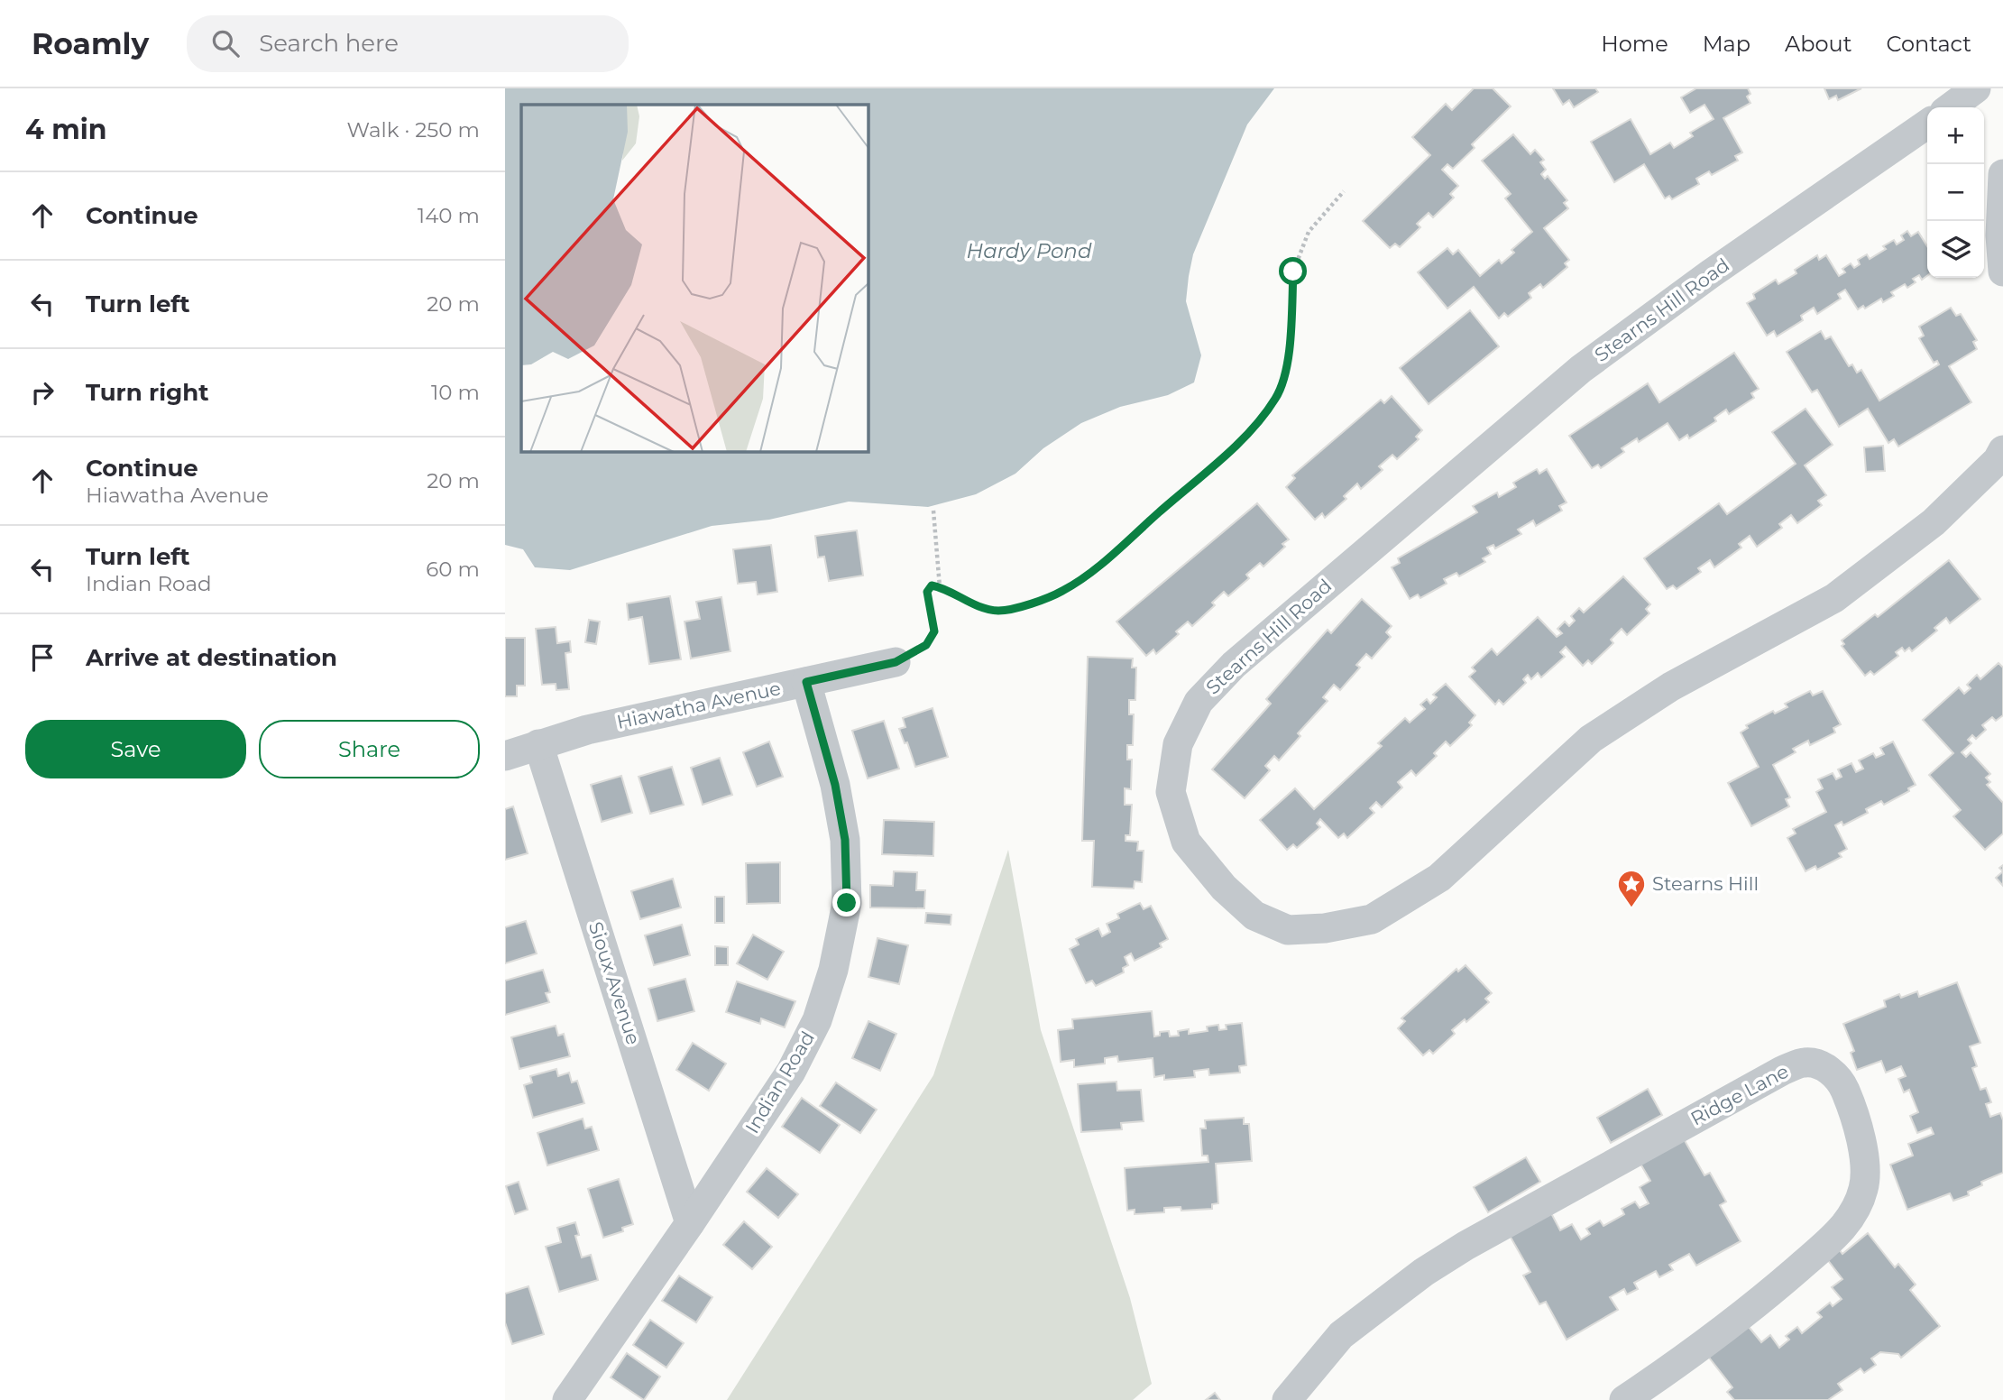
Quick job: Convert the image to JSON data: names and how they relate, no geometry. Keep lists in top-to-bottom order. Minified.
{"streets":{"street":["Stearns Hill Road","Hiawatha Avenue","Sioux Avenue","Indian Road","Ridge Lane"]},"crossings":[["Hiawatha Avenue","Sioux Avenue"],["Hiawatha Avenue","Indian Road"],["Sioux Avenue","Indian Road"]],"water":["Hardy Pond"],"places":{"place":["Stearns Hill"]},"page":{"header":"Roamly","search":"Search here","nav":["Home","Map","About","Contact"],"heading":["4 min","Walk · 250 m"],"map_buttons":["+","−"],"list":[["Continue","140 m"],["Turn left","20 m"],["Turn right","10 m"],["Continue","Hiawatha Avenue","20 m"],["Turn left","Indian Road","60 m"],"Arrive at destination"],"buttons":["Save","Share"]}}
